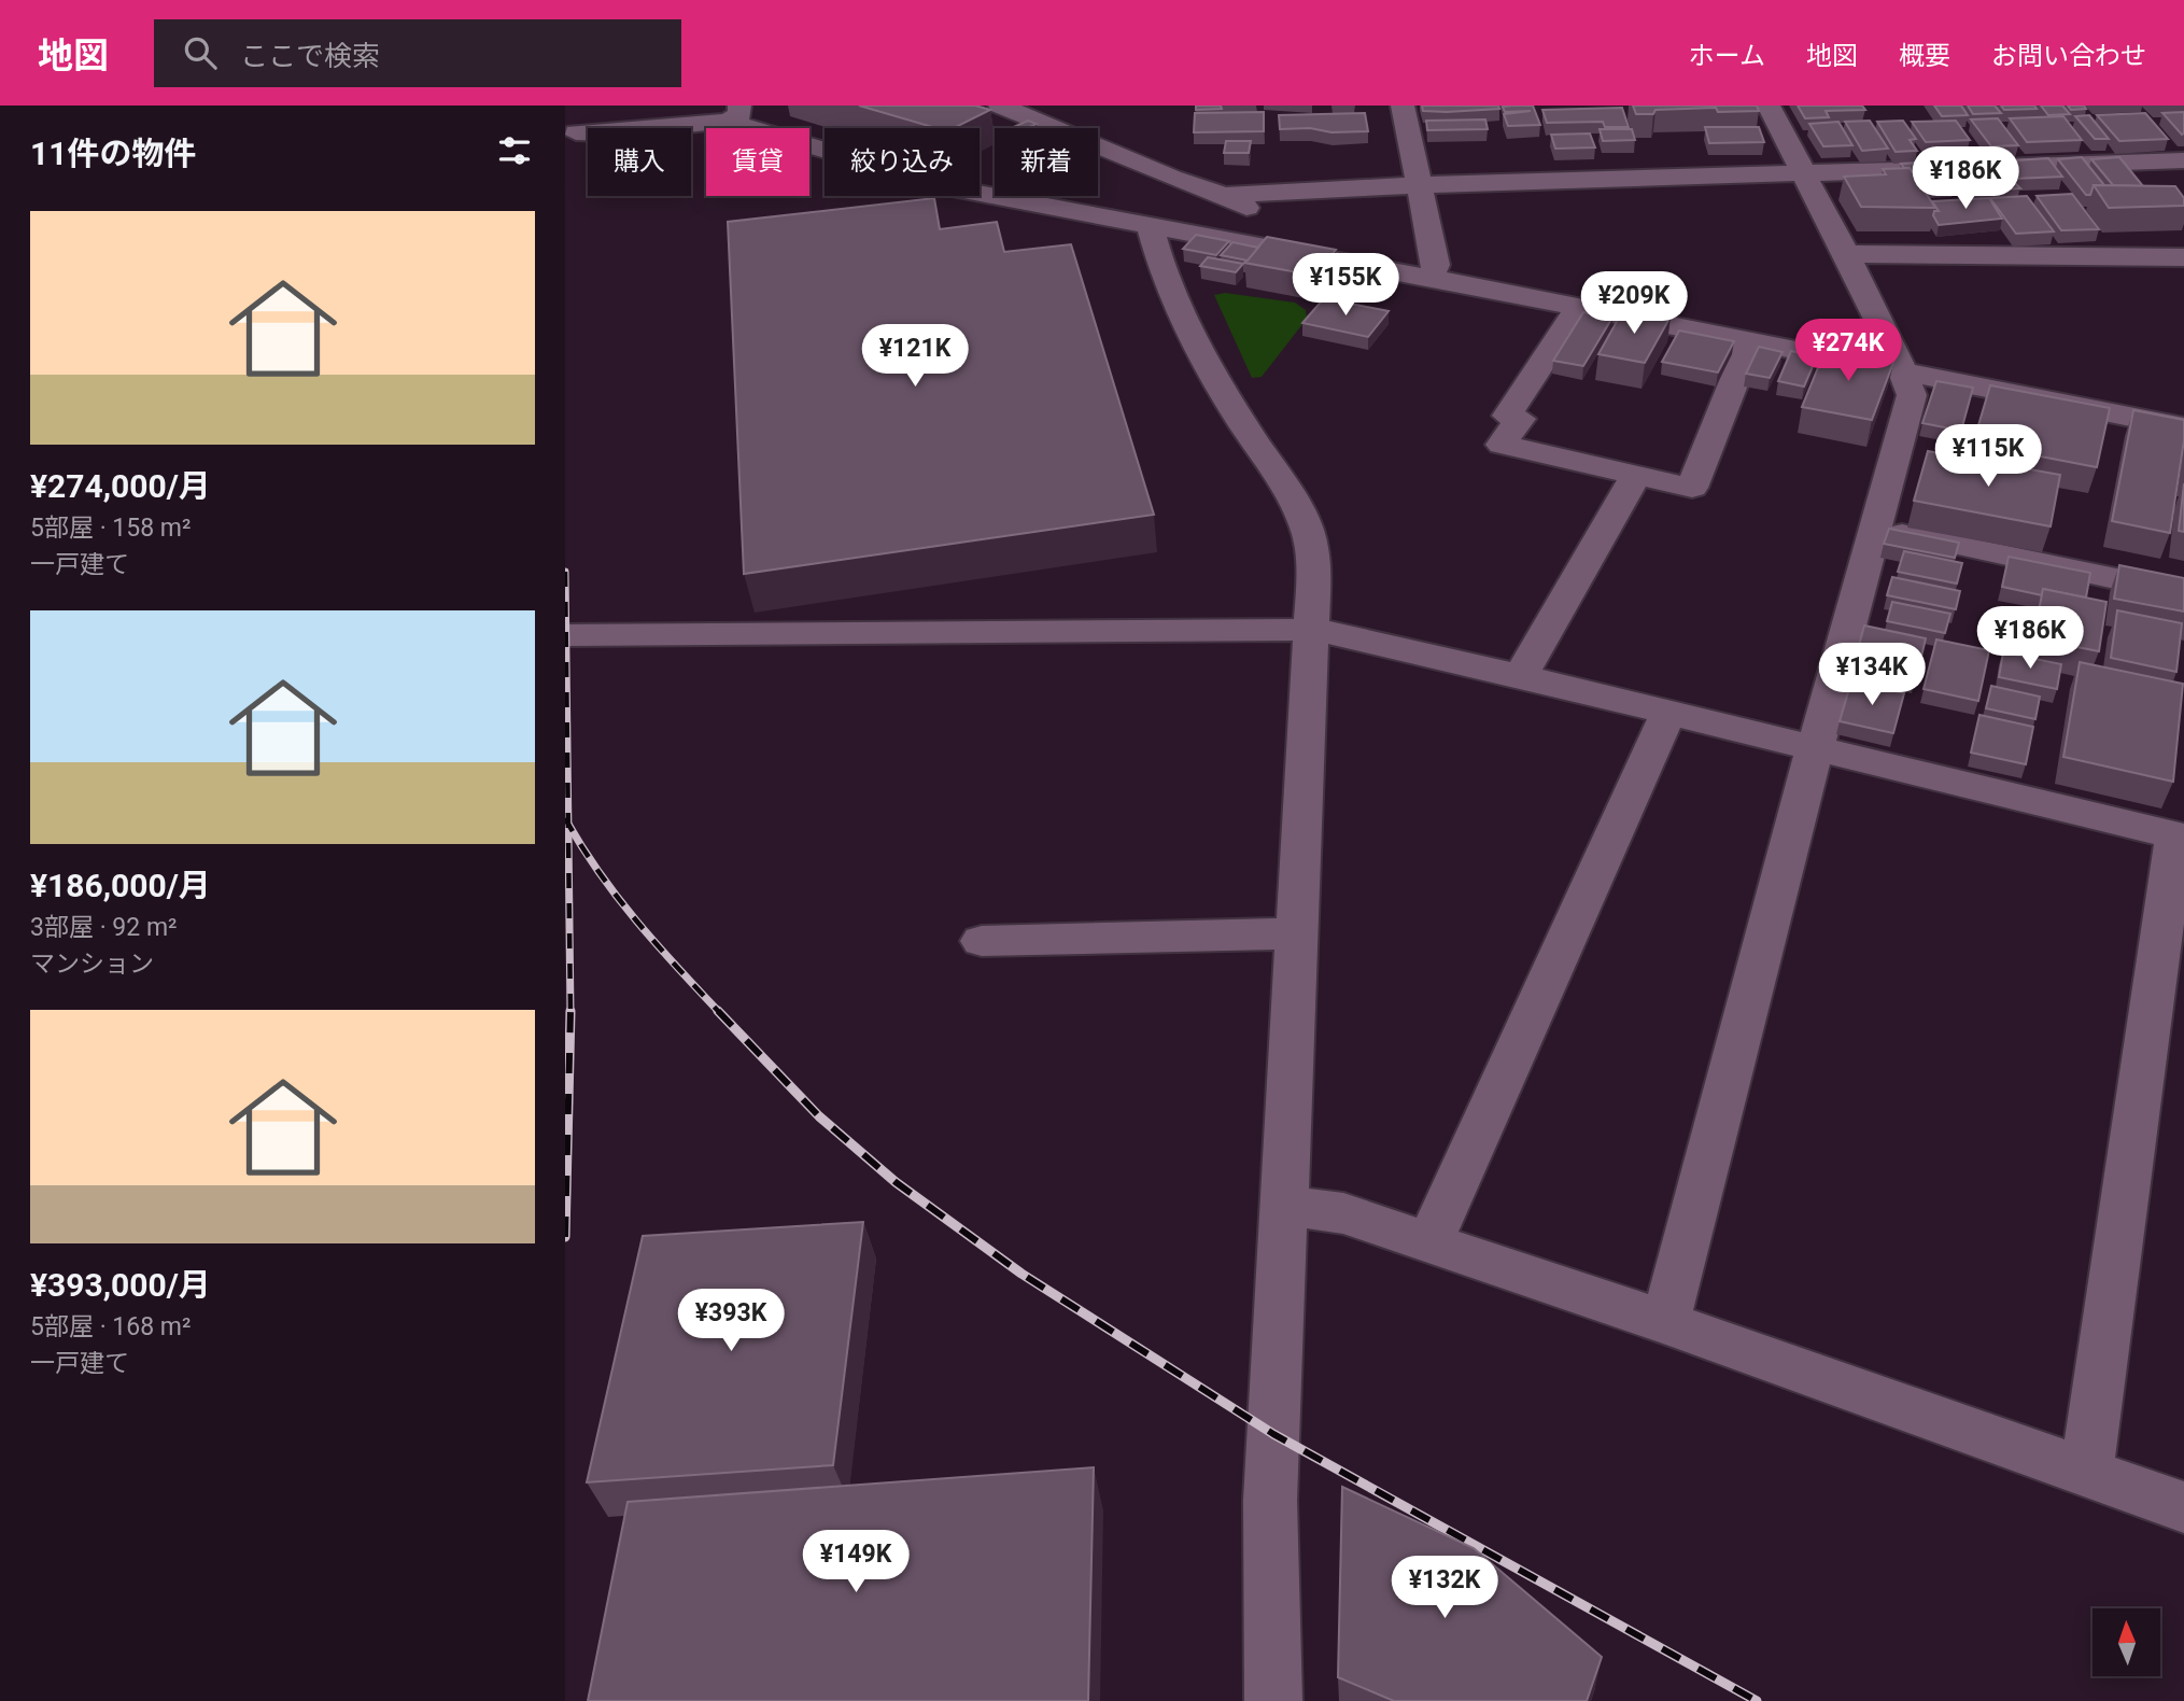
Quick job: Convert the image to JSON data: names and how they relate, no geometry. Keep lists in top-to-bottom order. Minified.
{"north":"top","page":{"header":"地図","search":"ここで検索","nav":["ホーム","地図","概要","お問い合わせ"],"heading":"11件の物件","chip":["購入","賃貸","絞り込み","新着"],"price":["¥186K","¥155K","¥209K","¥274K","¥121K","¥115K","¥186K","¥134K","¥393K","¥149K","¥132K"],"list":[{"name":"¥274,000/月","note":"5部屋 · 158 m² · 一戸建て"},{"name":"¥186,000/月","note":"3部屋 · 92 m² · マンション"},{"name":"¥393,000/月","note":"5部屋 · 168 m² · 一戸建て"}]}}
